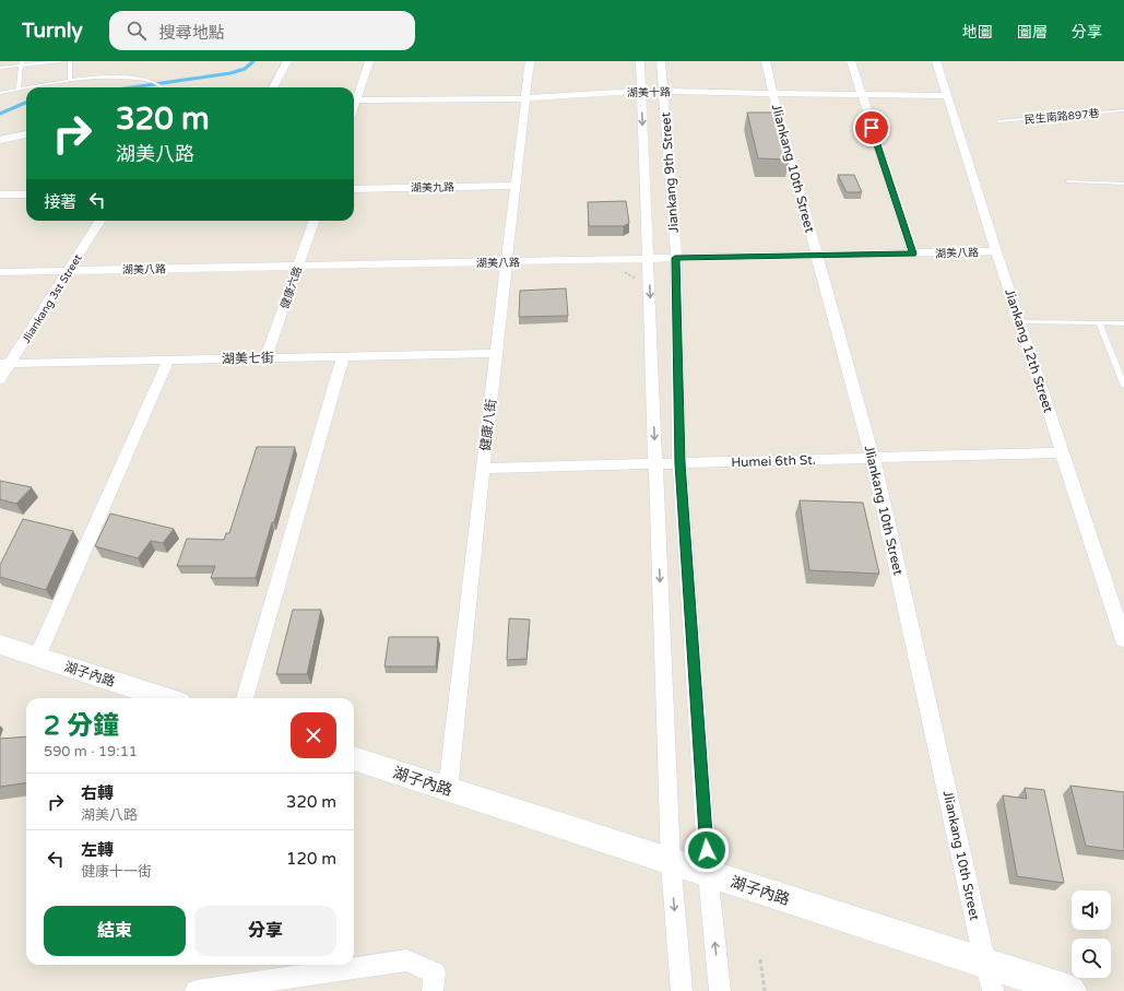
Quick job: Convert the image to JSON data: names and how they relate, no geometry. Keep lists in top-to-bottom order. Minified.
{"streets":{"street":["湖美十路","Jliankang 10th Street","Jiankang 9th Street","湖美九路","湖美八路","健康六路","Jliankang 3st Street","Jiankang 12th Street","湖美七街","健康八街","Humei 6th St.","湖子內路"],"lane":["民生南路897巷"]},"crossings":[["湖美十路","Jliankang 10th Street"],["湖美十路","Jiankang 9th Street"],["湖美十路","Jiankang 12th Street"],["湖美十路","健康八街"],["Jliankang 10th Street","湖美八路"],["Jliankang 10th Street","Humei 6th St."],["Jliankang 10th Street","湖子內路"],["Jiankang 9th Street","湖美八路"],["Jiankang 9th Street","Humei 6th St."],["Jiankang 9th Street","湖子內路"],["湖美九路","健康八街"],["湖美八路","健康六路"],["湖美八路","Jliankang 3st Street"],["湖美八路","Jiankang 12th Street"],["湖美八路","健康八街"],["健康六路","湖美七街"],["Jliankang 3st Street","湖美七街"],["Jiankang 12th Street","Humei 6th St."],["湖美七街","健康八街"],["健康八街","Humei 6th St."],["健康八街","湖子內路"]],"page":{"header":"Turnly","search":"搜尋地點","nav":["地圖","圖層","分享"],"turn":["320 m","湖美八路"],"then":"接著","heading":["2 分鐘","590 m · 19:11"],"list":[{"name":"右轉","note":"湖美八路","value":"320 m"},{"name":"左轉","note":"健康十一街","value":"120 m"}],"buttons":["結束","分享"]}}
